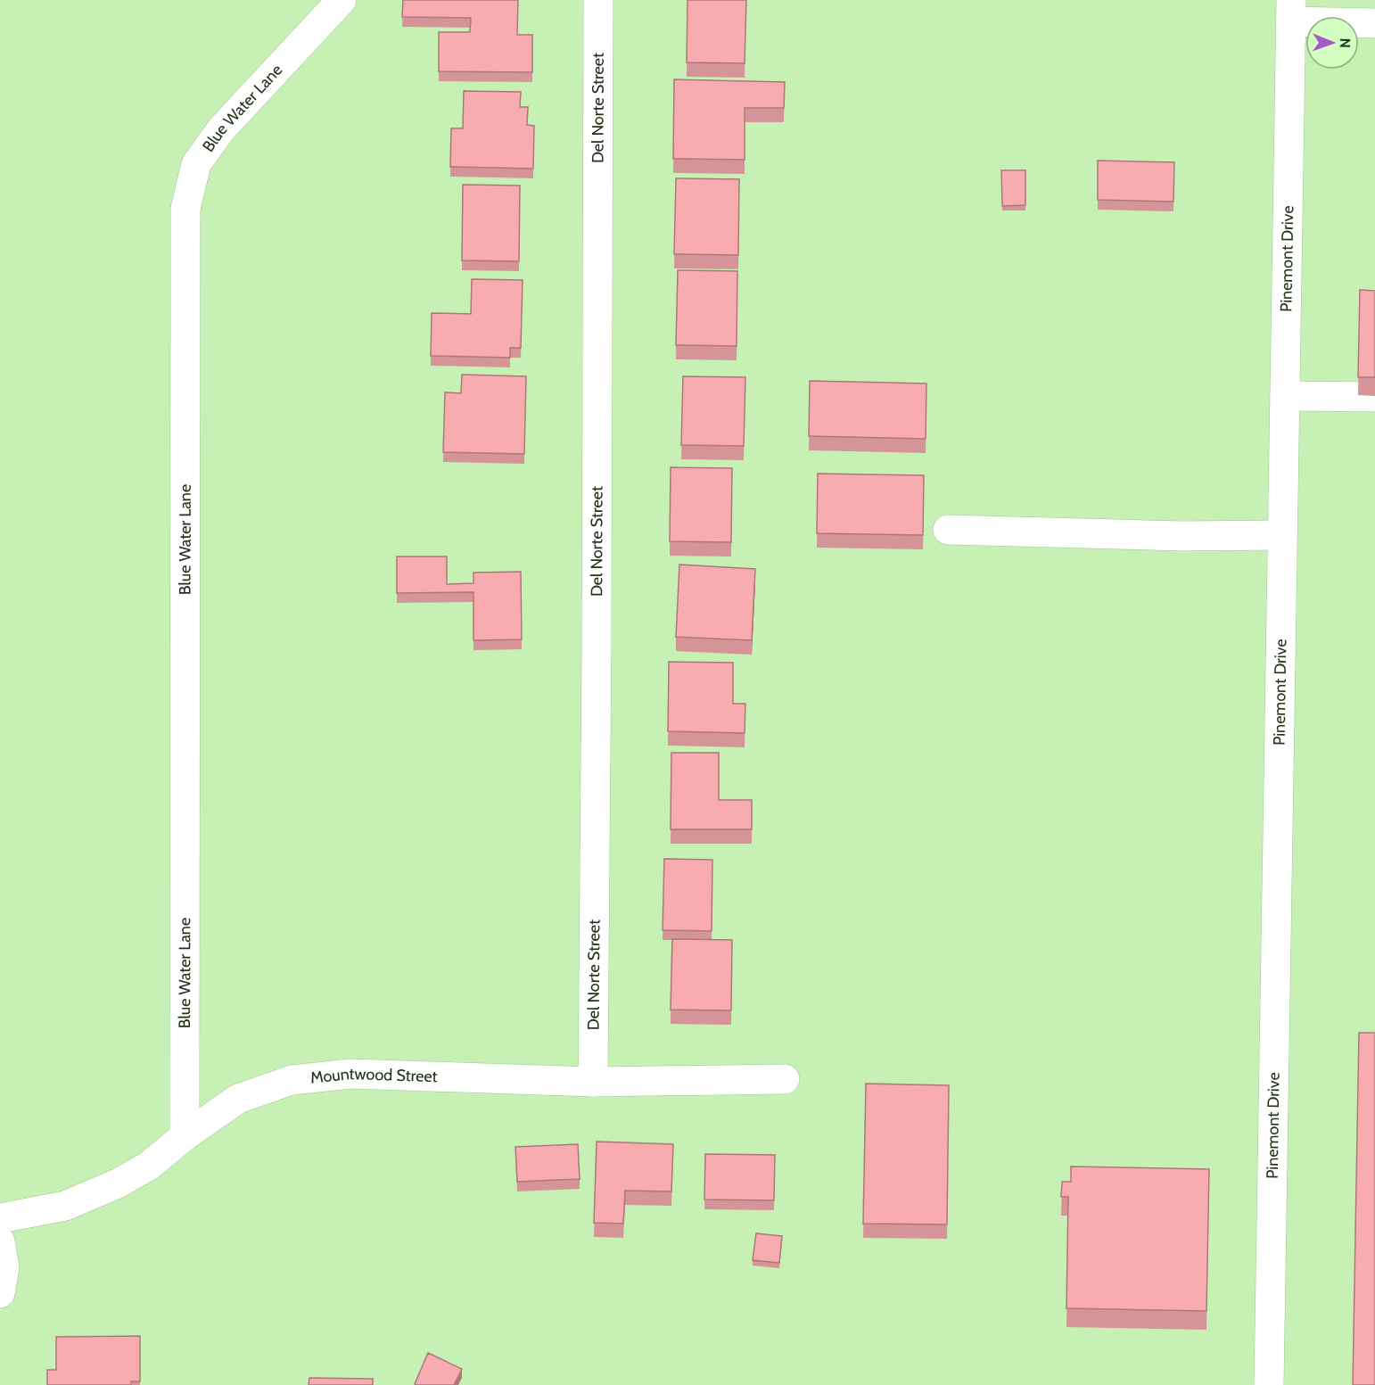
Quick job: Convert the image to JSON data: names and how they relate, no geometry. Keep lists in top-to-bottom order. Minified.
{"streets":{"street":["Del Norte Street","Blue Water Lane","Pinemont Drive","Mountwood Street"]},"crossings":[["Del Norte Street","Mountwood Street"],["Blue Water Lane","Mountwood Street"]],"north":"right"}
